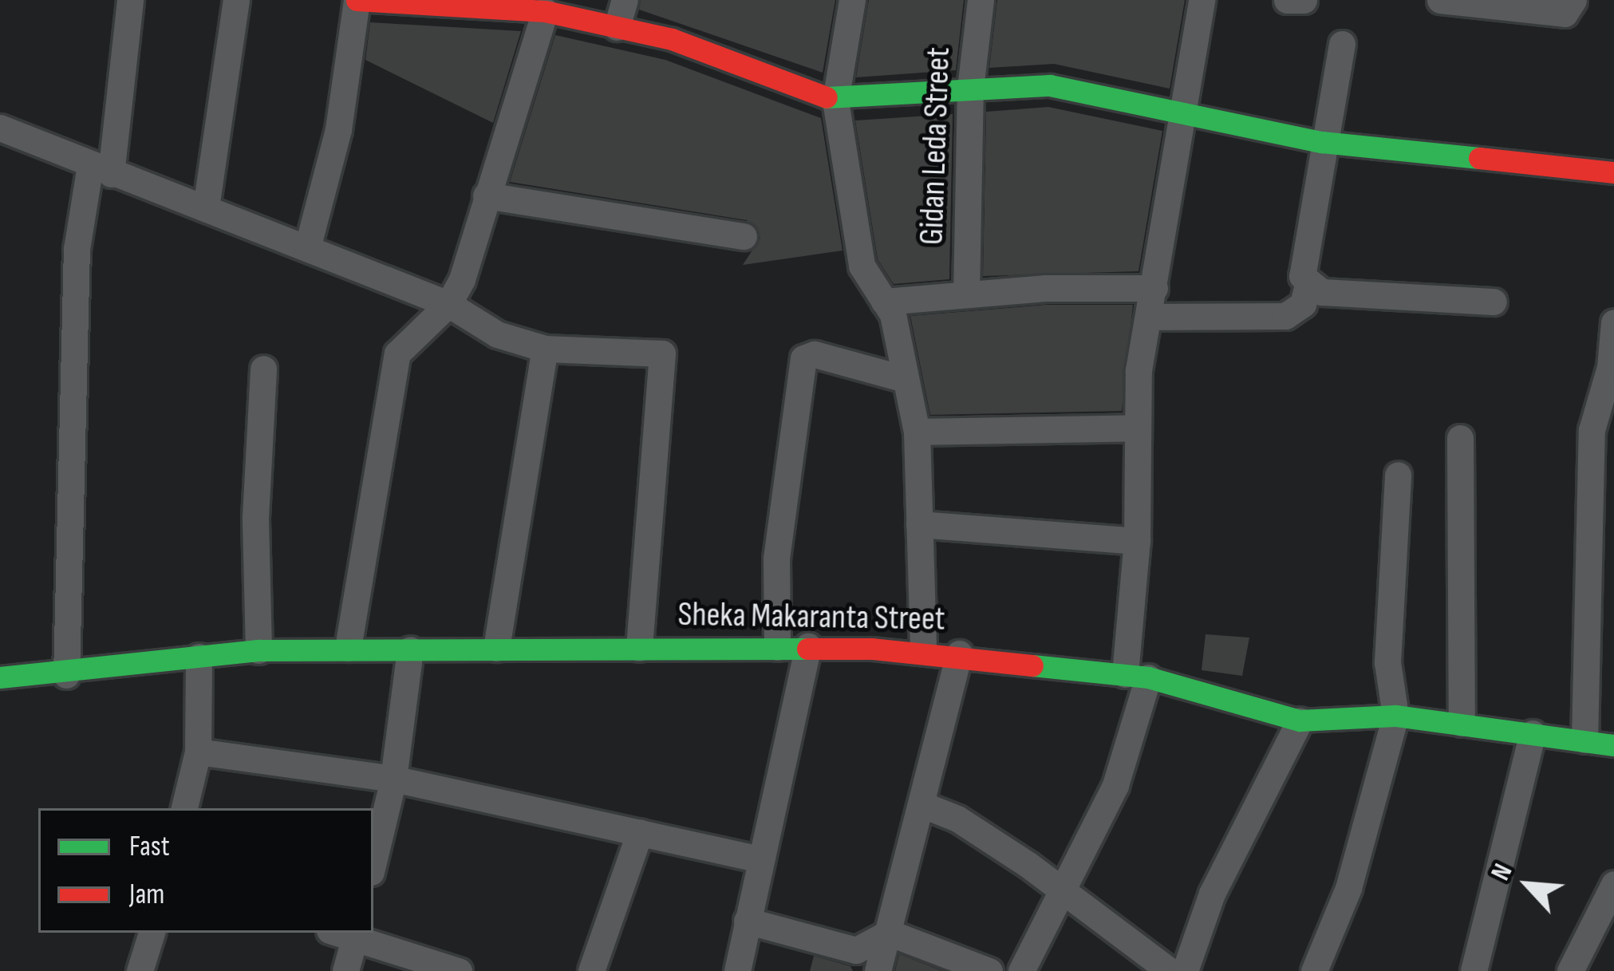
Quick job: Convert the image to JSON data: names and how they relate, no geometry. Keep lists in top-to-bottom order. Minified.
{"streets":{"street":["Gidan Leda Street","Sheka Makaranta Street"]},"legend":["Fast","Jam"],"north":"top left"}
